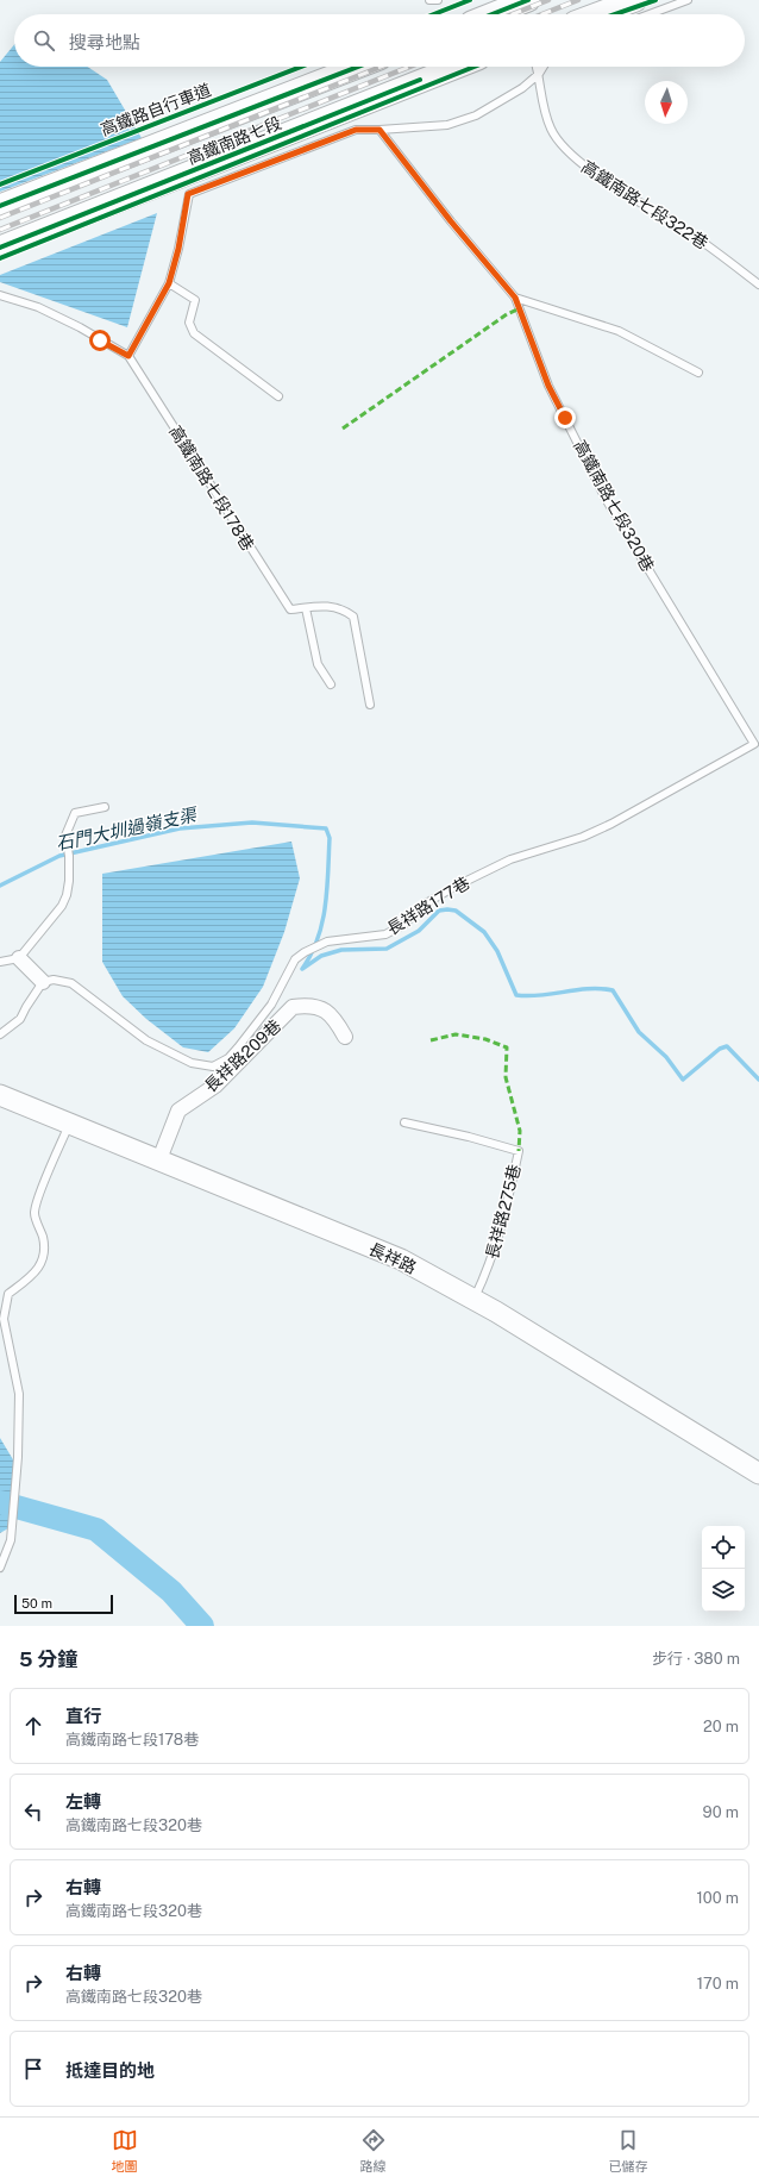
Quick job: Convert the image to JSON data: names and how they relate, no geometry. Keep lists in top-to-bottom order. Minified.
{"streets":{"main road":["高鐵南路七段"],"street":["長祥路209巷","長祥路"],"lane":["高鐵南路七段322巷","高鐵南路七段178巷","高鐵南路七段320巷","長祥路177巷","長祥路275巷"],"cycle path":["高鐵路自行車道"]},"crossings":[["高鐵南路七段320巷","長祥路177巷"],["長祥路209巷","長祥路"],["長祥路275巷","長祥路"]],"water":["石門大圳過嶺支渠"],"scale_bar":"50 m","north":"bottom","page":{"search":"搜尋地點","scale":"50 m","heading":["5 分鐘","步行 · 380 m"],"list":[["直行","高鐵南路七段178巷","20 m"],["左轉","高鐵南路七段320巷","90 m"],["右轉","高鐵南路七段320巷","100 m"],["右轉","高鐵南路七段320巷","170 m"],"抵達目的地"],"nav":["地圖","路線","已儲存"]}}
